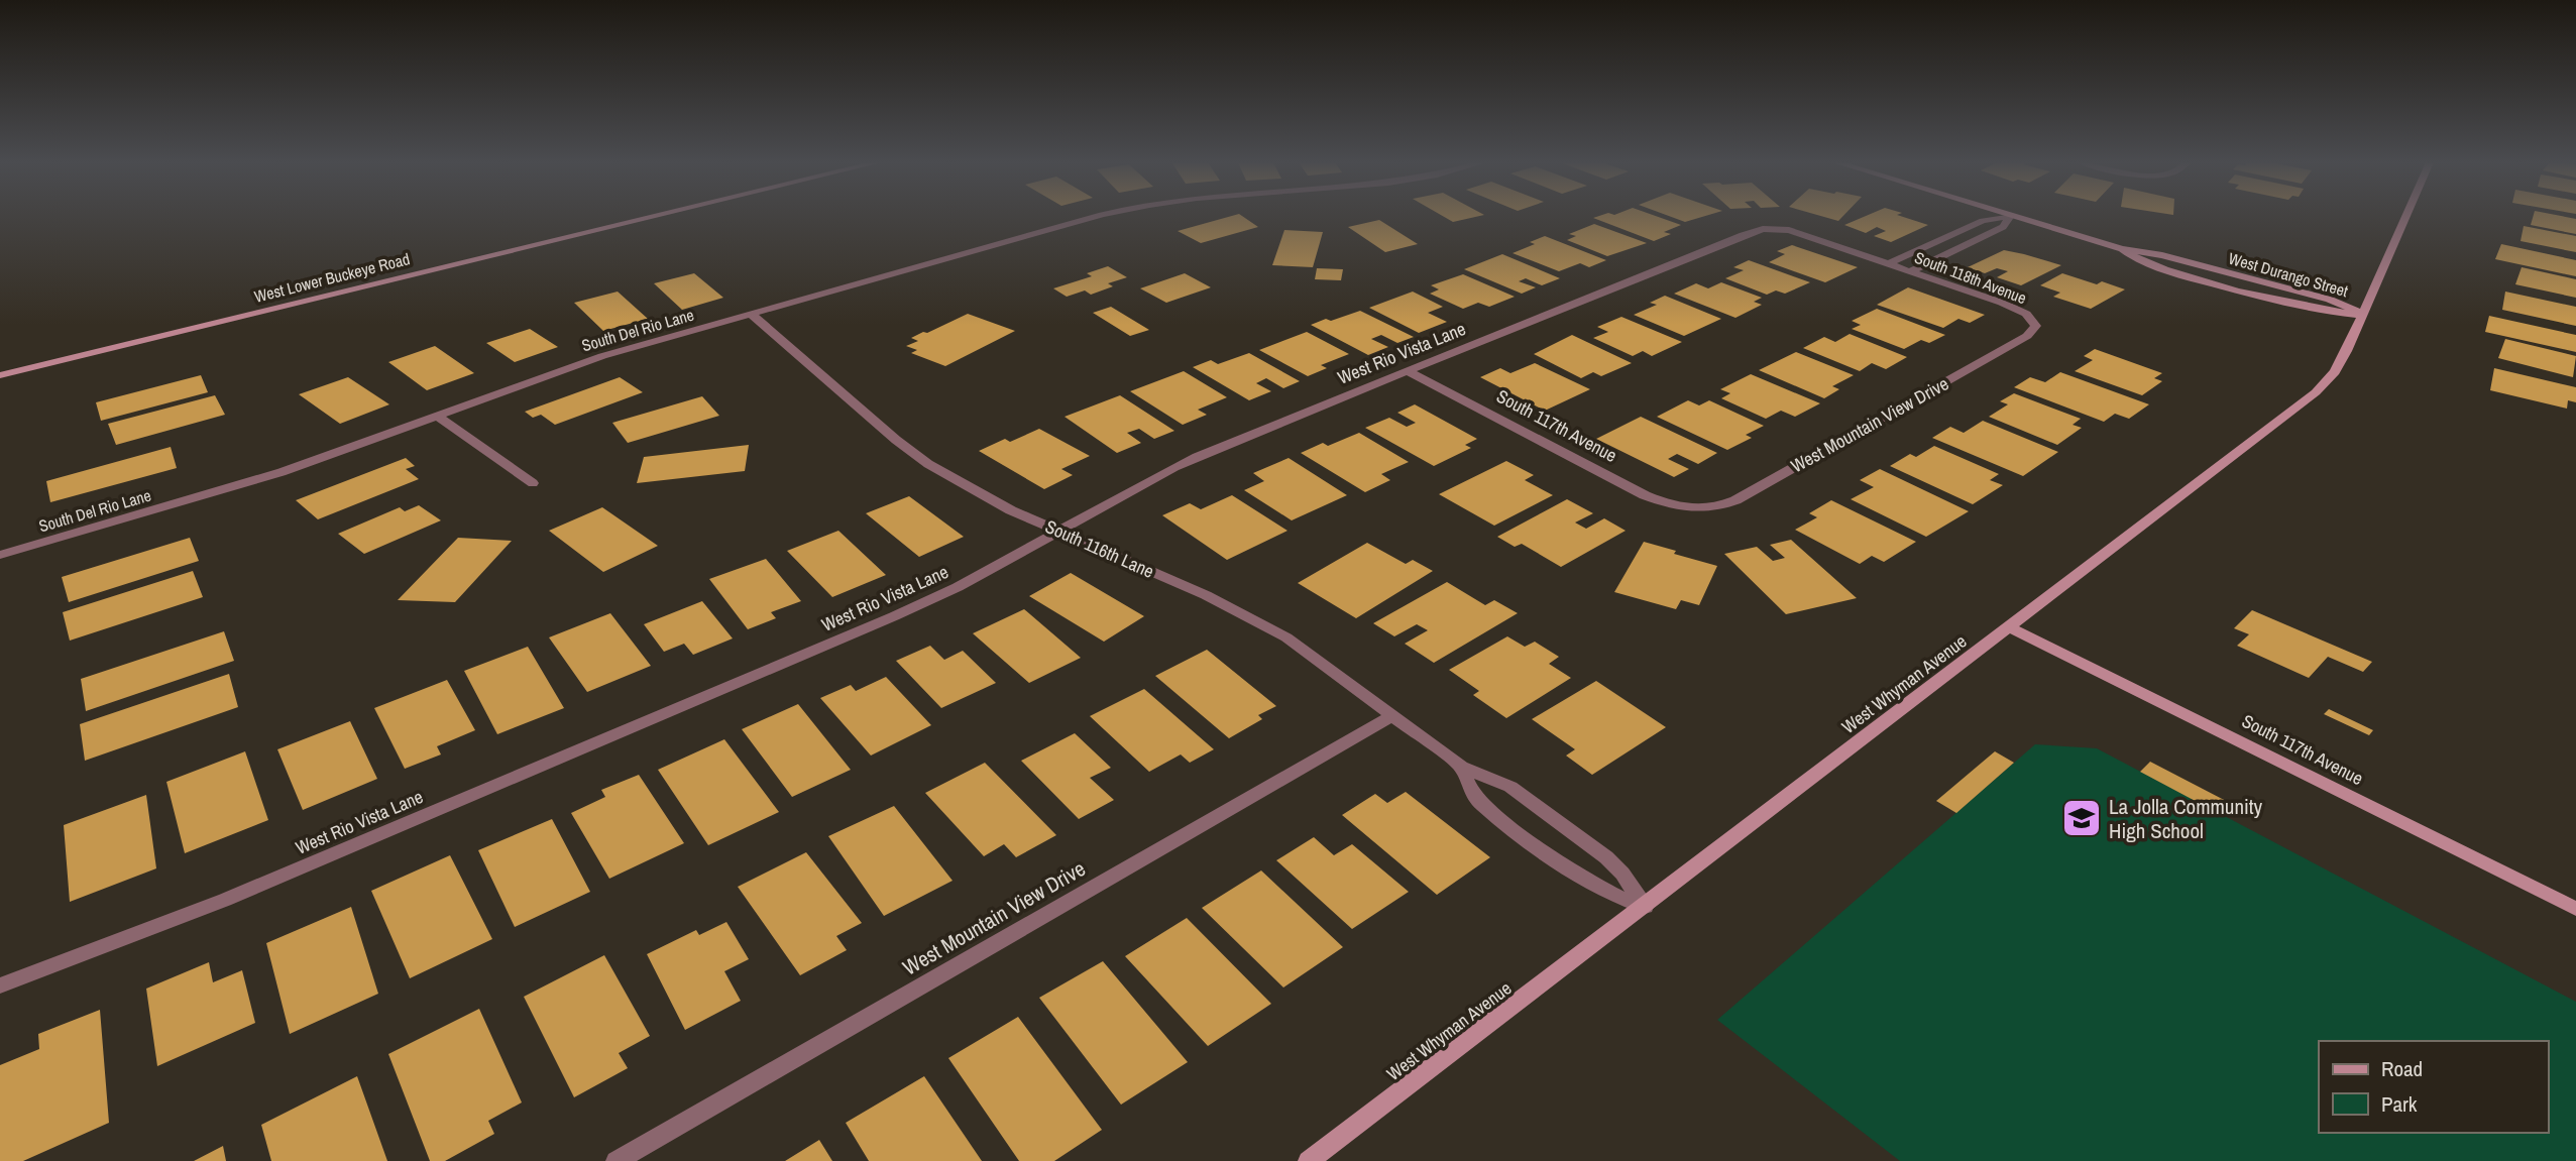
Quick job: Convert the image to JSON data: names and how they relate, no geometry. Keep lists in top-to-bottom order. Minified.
{"streets":{"street":["West Durango Street","West Lower Buckeye Road","South 118th Avenue","South Del Rio Lane","West Rio Vista Lane","West Mountain View Drive","South 117th Avenue","South 116th Lane","West Whyman Avenue"]},"crossings":[["West Durango Street","West Whyman Avenue"],["South 118th Avenue","West Rio Vista Lane"],["South 118th Avenue","West Mountain View Drive"],["South Del Rio Lane","South 116th Lane"],["West Rio Vista Lane","South 117th Avenue"],["West Rio Vista Lane","South 116th Lane"],["West Mountain View Drive","South 117th Avenue"],["West Mountain View Drive","South 116th Lane"],["South 117th Avenue","West Whyman Avenue"],["South 116th Lane","West Whyman Avenue"]],"places":{"school or university":["La Jolla Community High School"]},"legend":["Road","Park"]}
